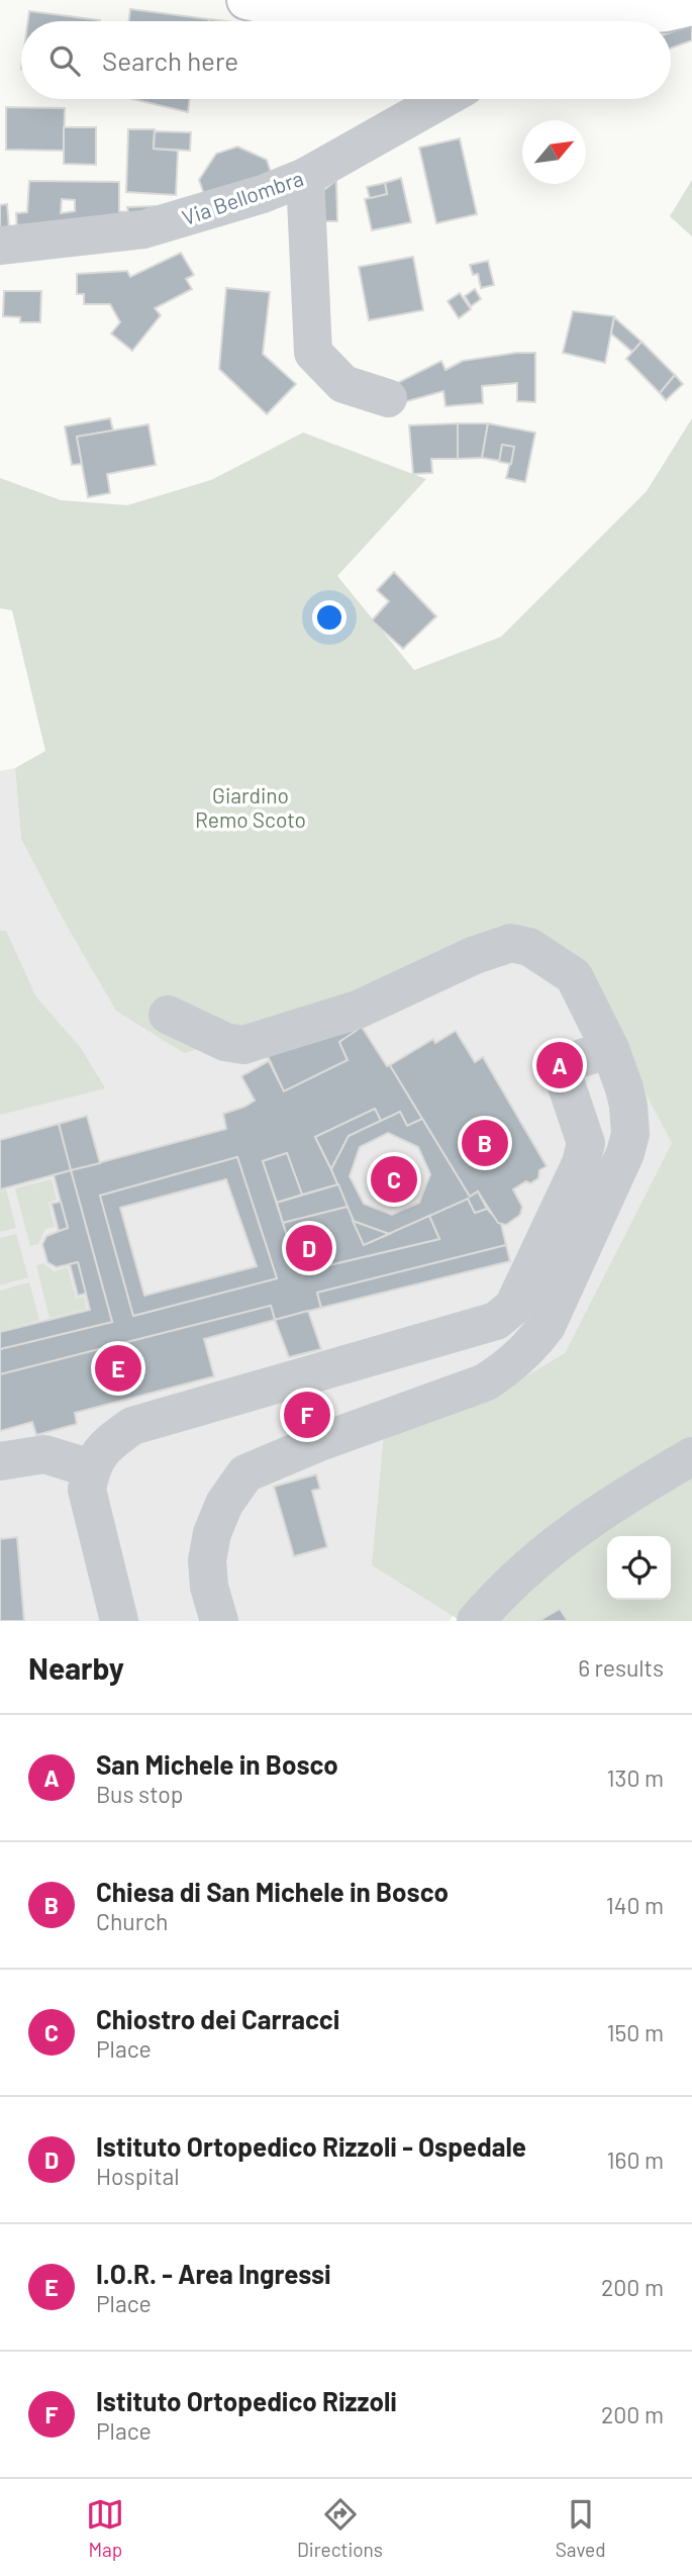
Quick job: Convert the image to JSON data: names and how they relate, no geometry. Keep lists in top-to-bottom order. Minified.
{"streets":{"street":["Via Bellombra"]},"parks":["Giardino Remo Scoto"],"north":"top right","page":{"search":"Search here","pins":["A","B","C","D","E","F"],"heading":["Nearby","6 results"],"list":[{"mark":"A","name":"San Michele in Bosco","note":"Bus stop","value":"130 m"},{"mark":"B","name":"Chiesa di San Michele in Bosco","note":"Church","value":"140 m"},{"mark":"C","name":"Chiostro dei Carracci","note":"Place","value":"150 m"},{"mark":"D","name":"Istituto Ortopedico Rizzoli - Ospedale","note":"Hospital","value":"160 m"},{"mark":"E","name":"I.O.R. - Area Ingressi","note":"Place","value":"200 m"},{"mark":"F","name":"Istituto Ortopedico Rizzoli","note":"Place","value":"200 m"}],"nav":["Map","Directions","Saved"]}}
